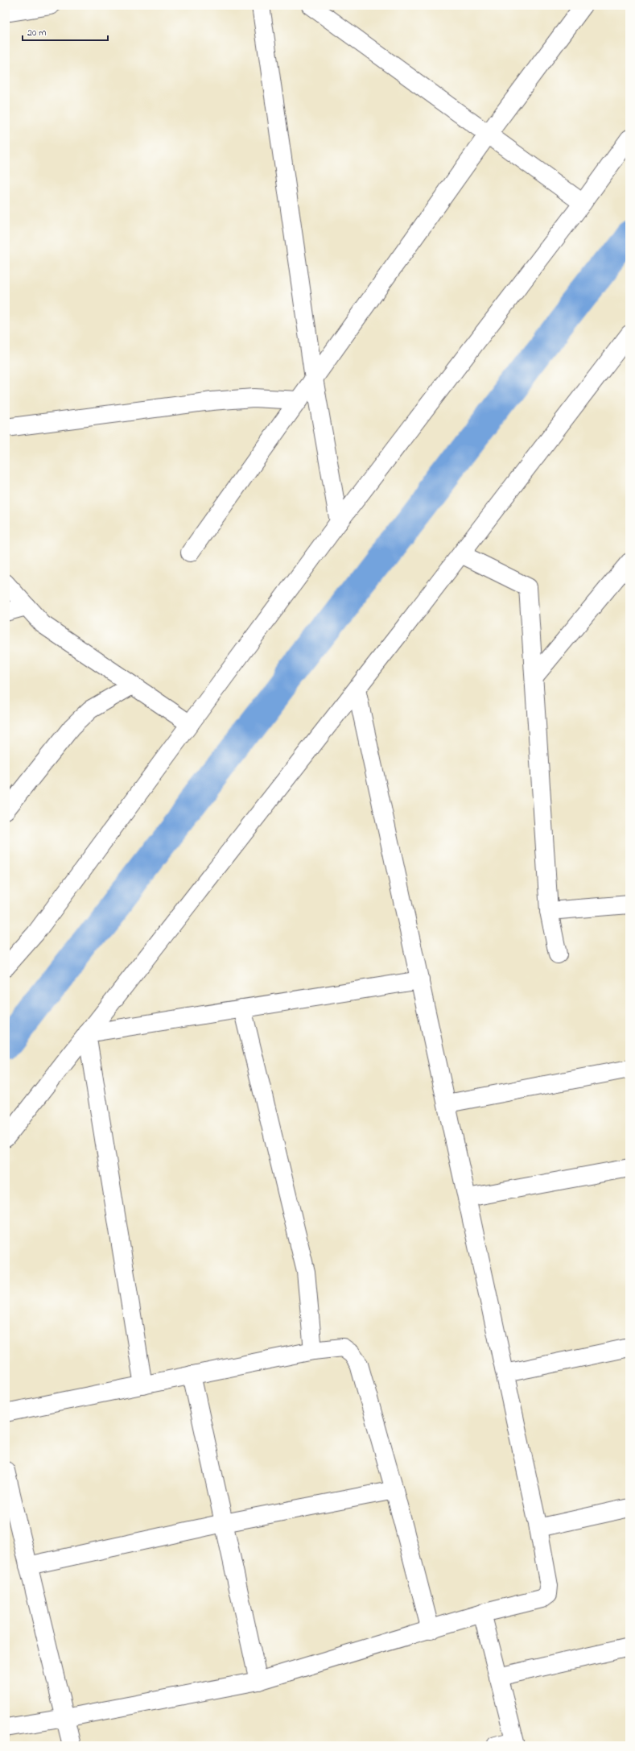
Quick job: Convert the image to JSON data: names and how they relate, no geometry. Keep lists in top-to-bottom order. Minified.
{"scale_bar":"20 m"}
